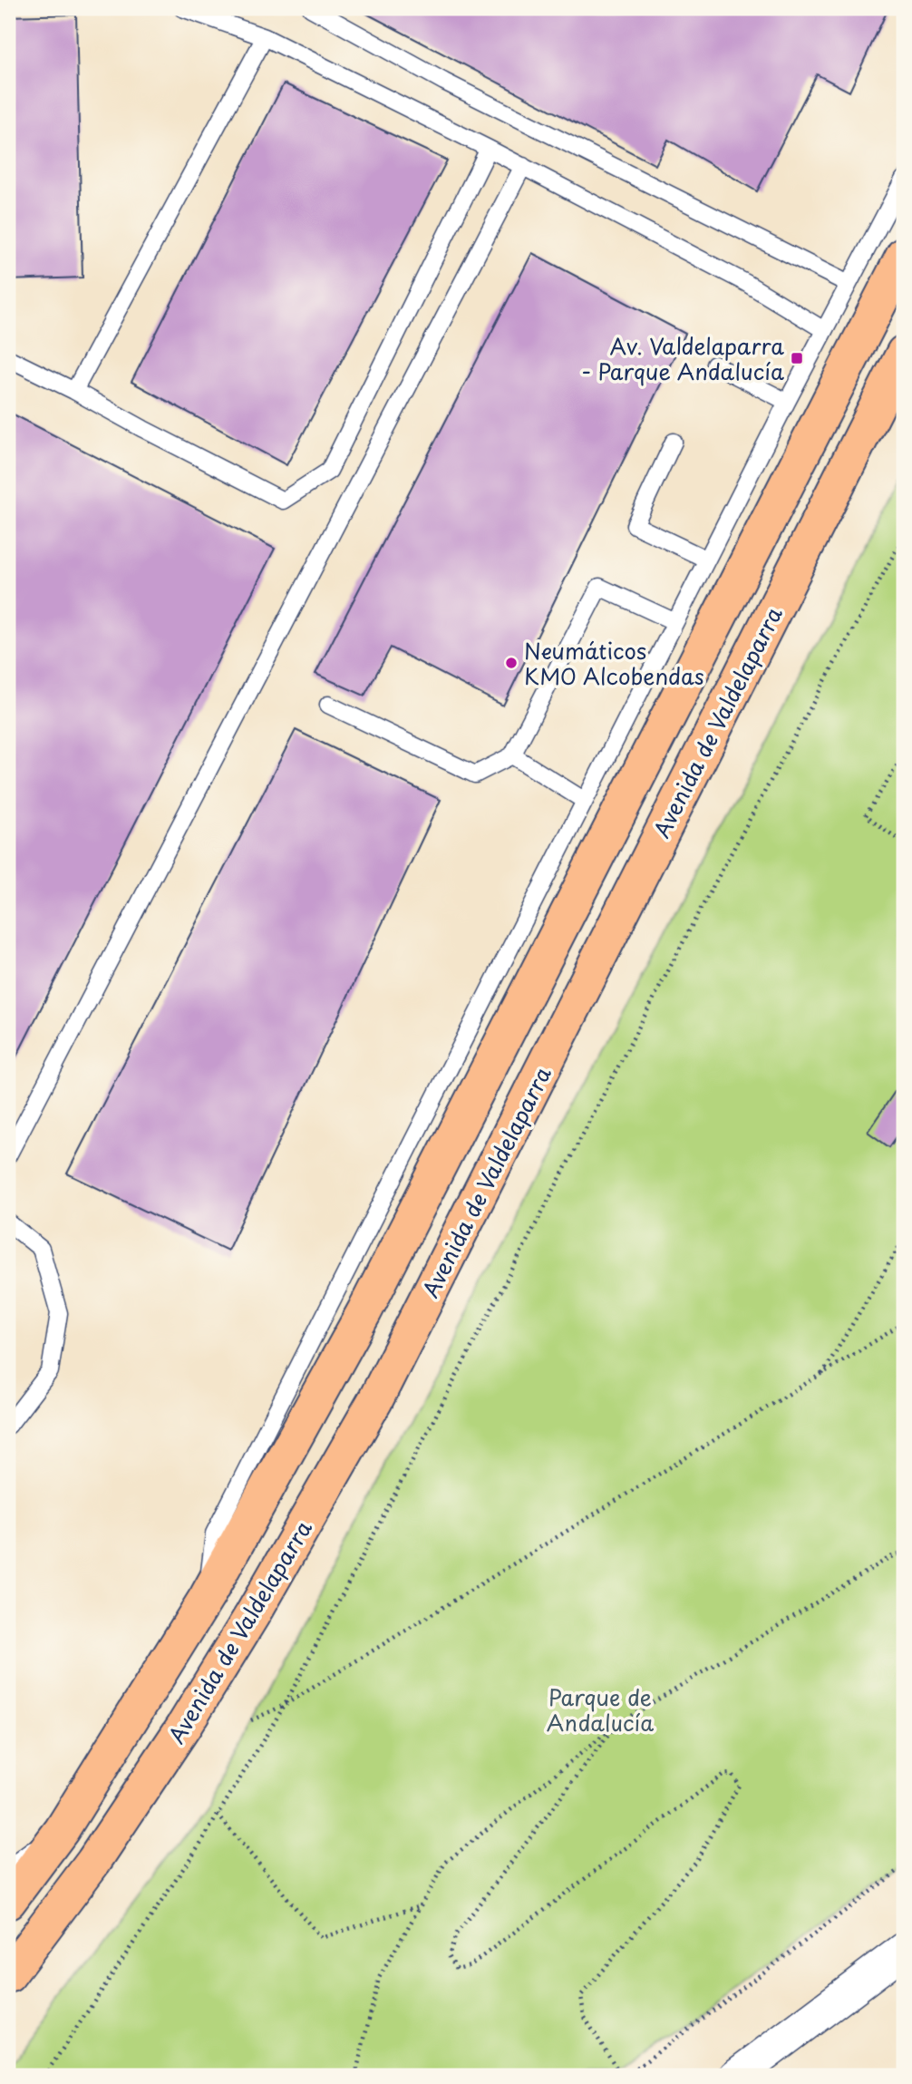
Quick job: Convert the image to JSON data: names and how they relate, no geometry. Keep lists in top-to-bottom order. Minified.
{"streets":{"highway":["Avenida de Valdelaparra"]},"parks":["Parque de Andalucía"],"places":{"transit":["Av. Valdelaparra - Parque Andalucía"],"other":["Neumáticos KM0 Alcobendas"]}}
